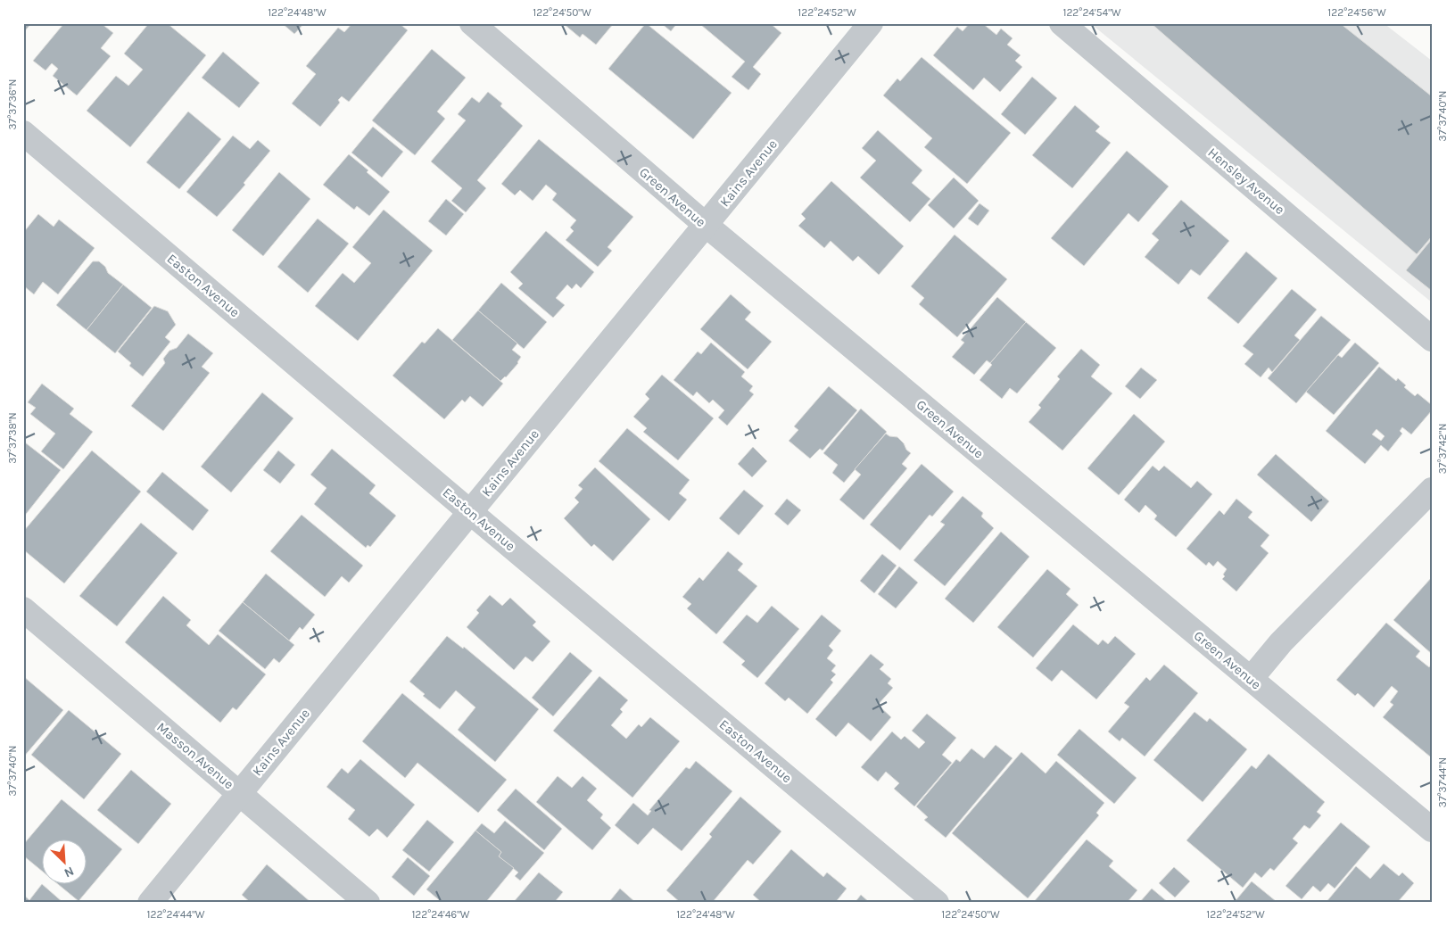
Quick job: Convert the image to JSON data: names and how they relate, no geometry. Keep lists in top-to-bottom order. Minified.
{"streets":{"street":["Kains Avenue","Hensley Avenue","Green Avenue","Easton Avenue","Masson Avenue"]},"crossings":[["Kains Avenue","Green Avenue"],["Kains Avenue","Easton Avenue"],["Kains Avenue","Masson Avenue"]],"north":"bottom right","coordinates":["122°24'48\"W","122°24'50\"W","122°24'52\"W","122°24'54\"W","122°24'56\"W","37°37'36\"N","37°37'40\"N","37°37'38\"N","37°37'42\"N","37°37'44\"N","122°24'44\"W","122°24'46\"W"]}
